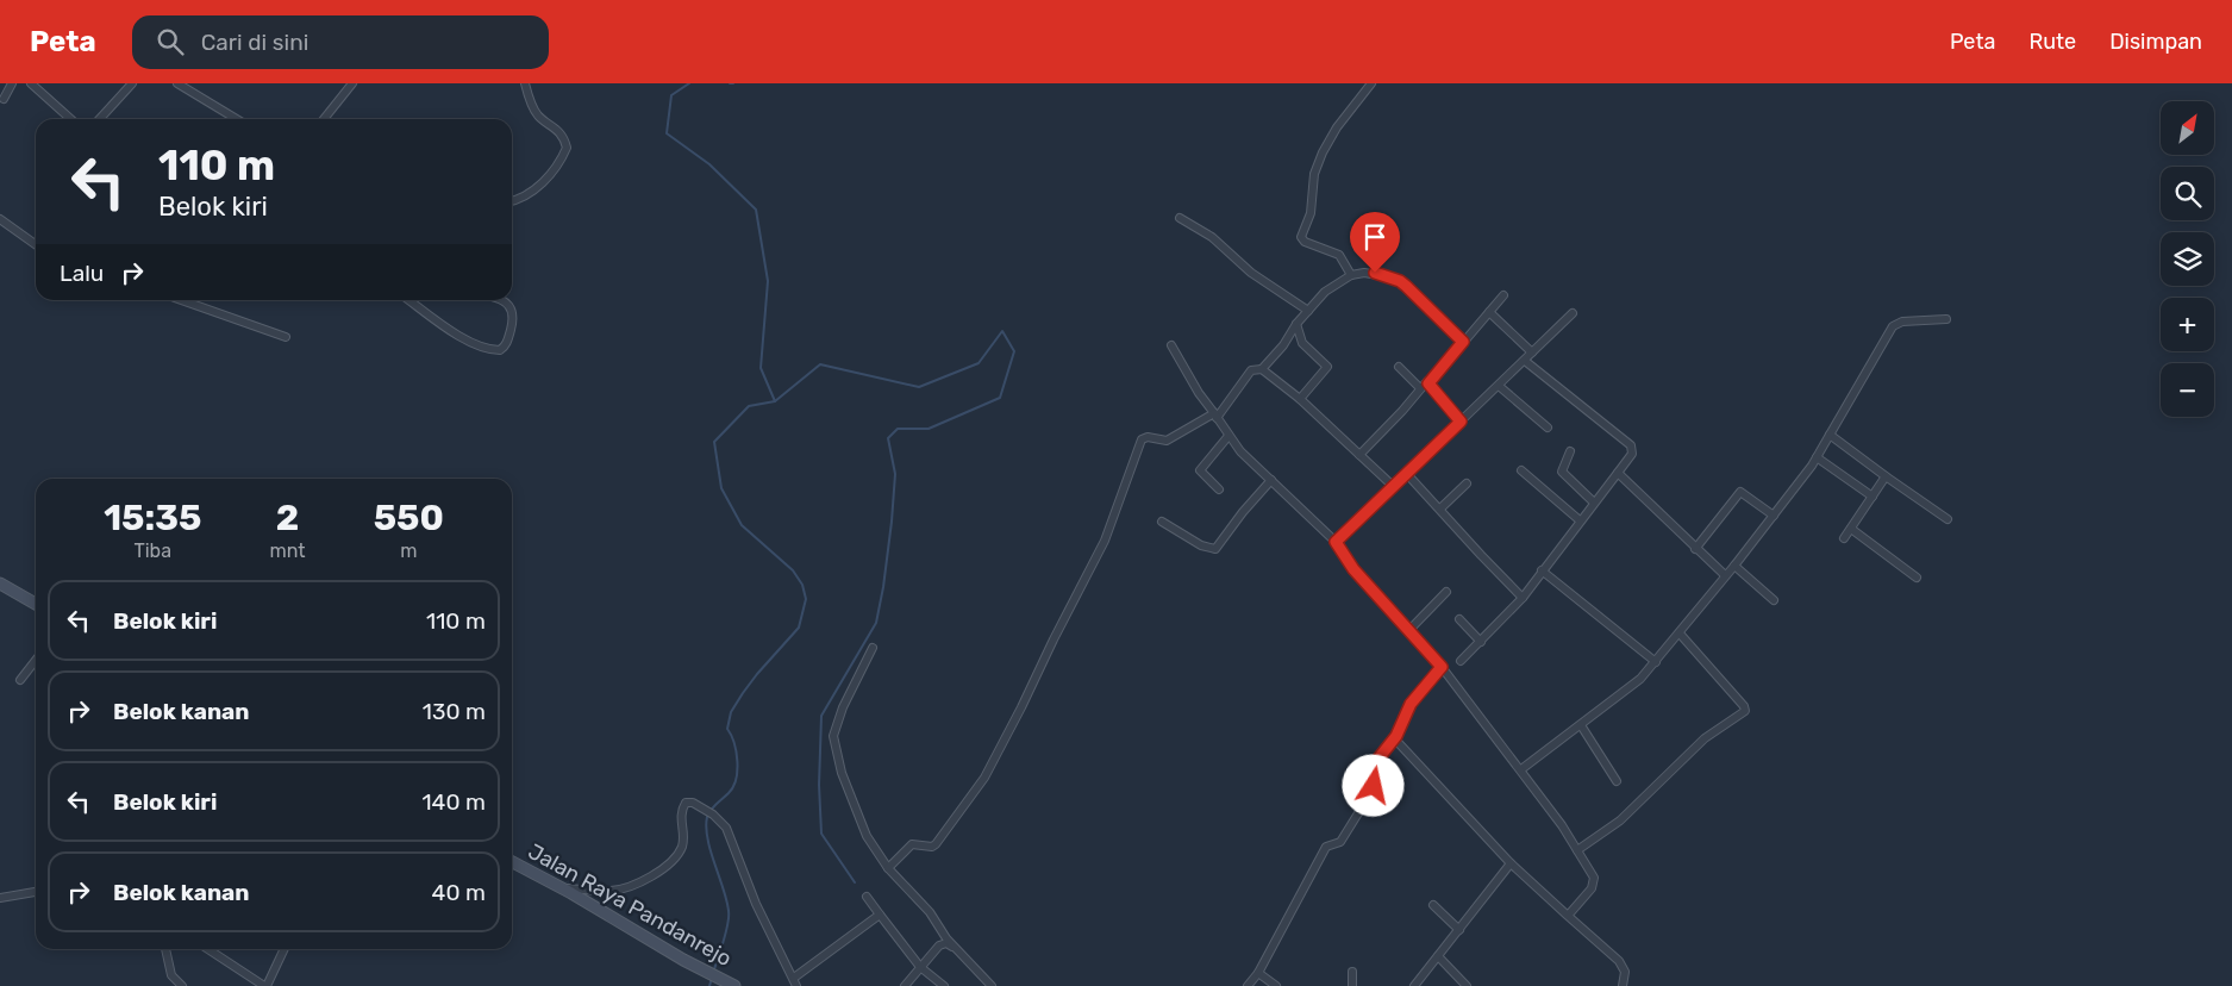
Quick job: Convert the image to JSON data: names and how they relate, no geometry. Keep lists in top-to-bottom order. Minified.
{"streets":{"main road":["Jalan Raya Pandanrejo"]},"north":"top right","page":{"header":"Peta","search":"Cari di sini","nav":["Peta","Rute","Disimpan"],"map_buttons":["+","−"],"turn":["110 m","Belok kiri"],"then":"Lalu","eta":["15:35","Tiba","2","mnt","550","m"],"list":[{"name":"Belok kiri","value":"110 m"},{"name":"Belok kanan","value":"130 m"},{"name":"Belok kiri","value":"140 m"},{"name":"Belok kanan","value":"40 m"}]}}
